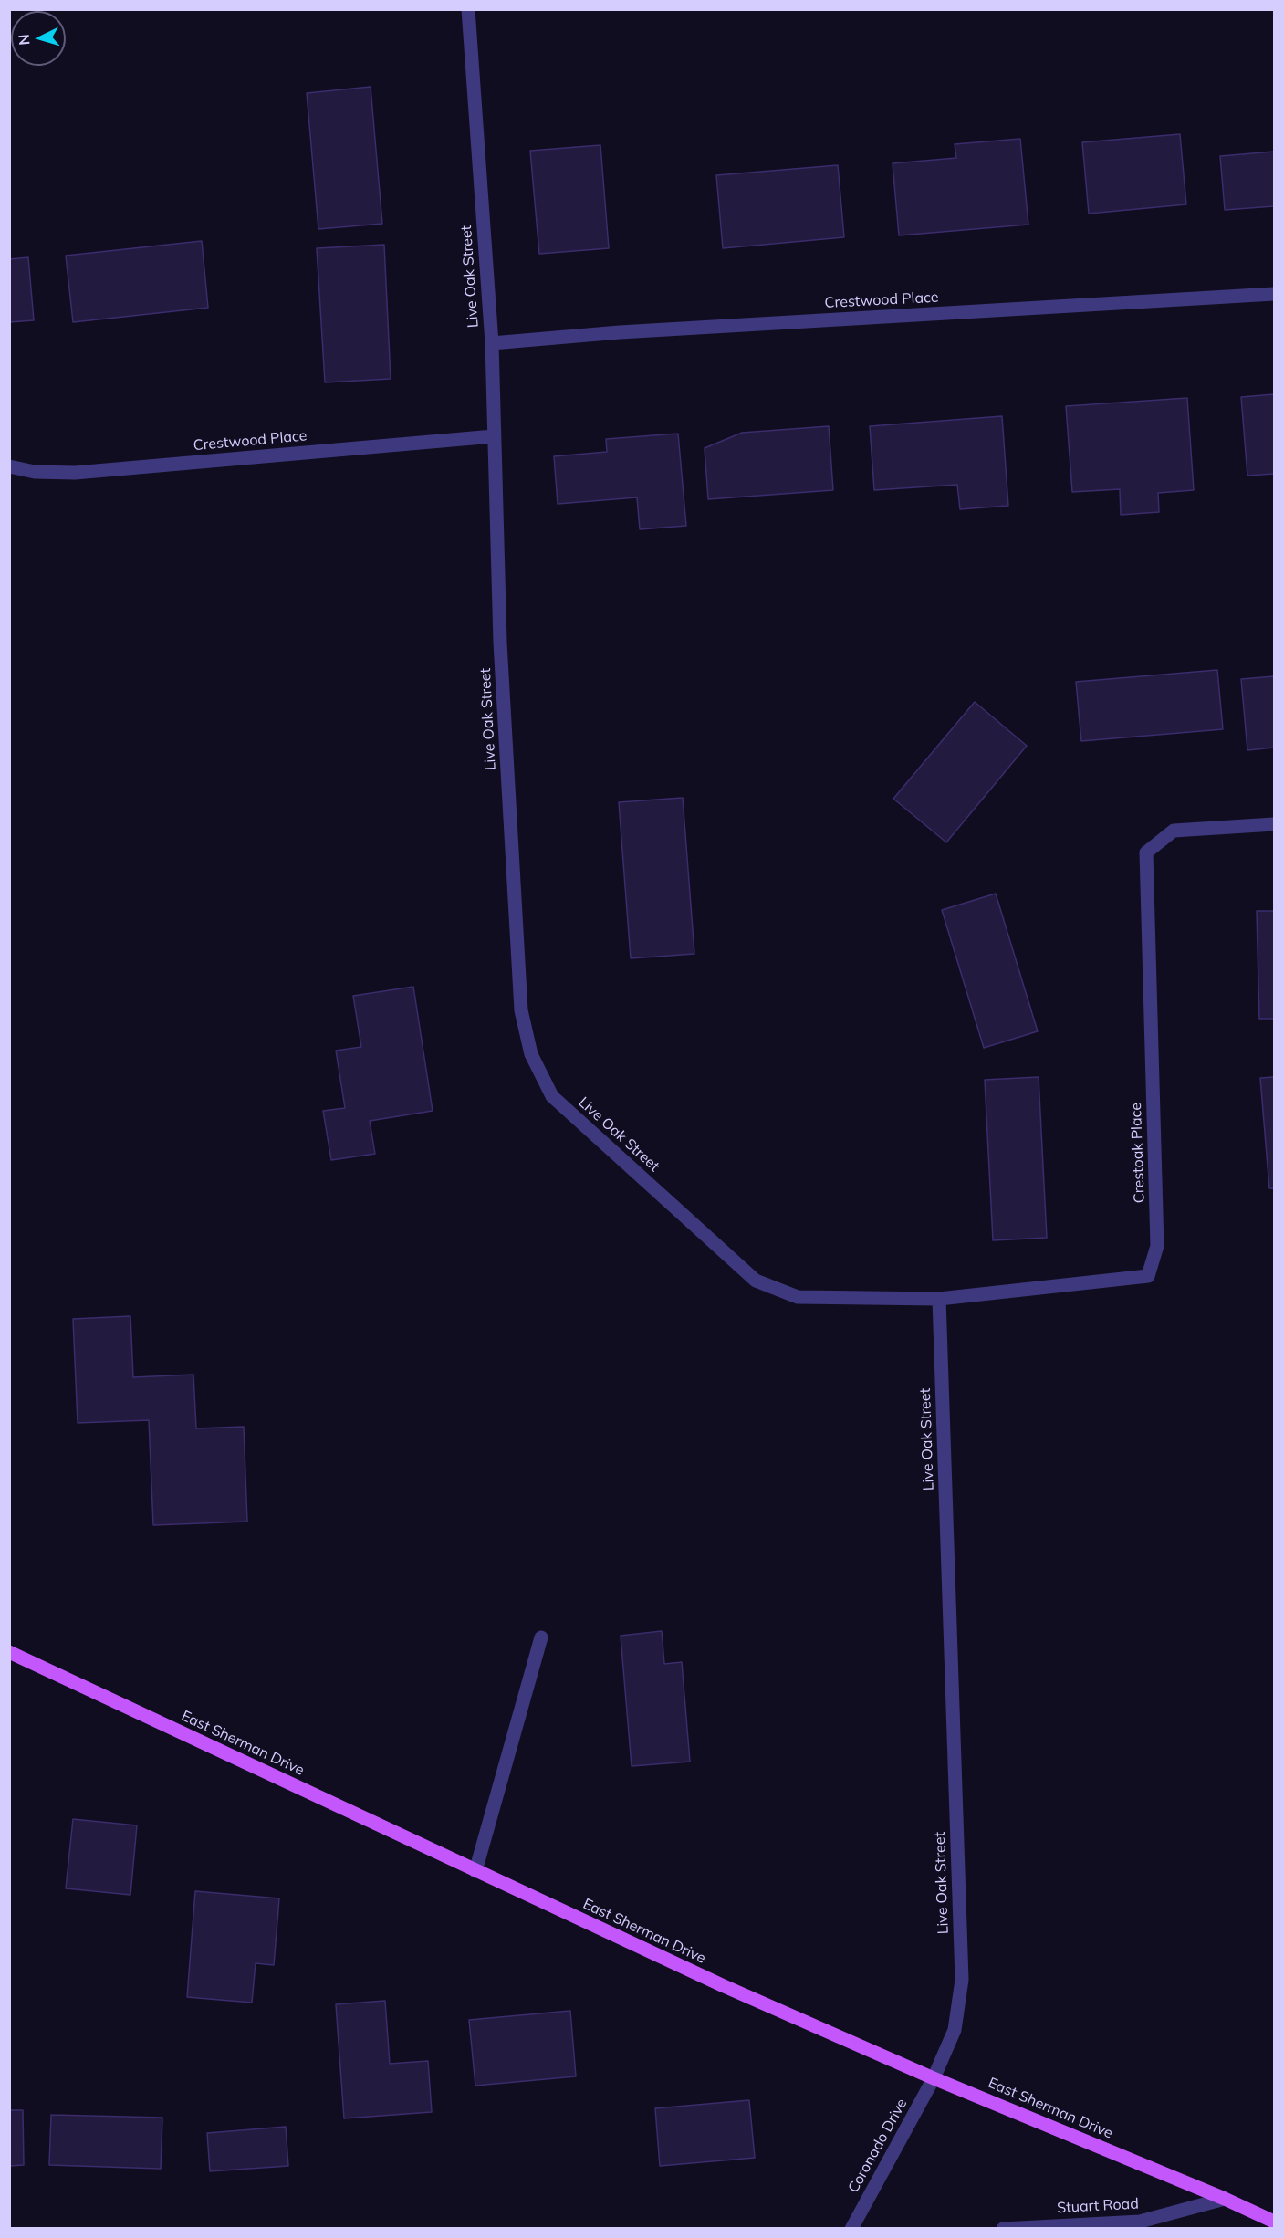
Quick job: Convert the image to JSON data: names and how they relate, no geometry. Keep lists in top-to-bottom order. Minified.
{"streets":{"main road":["East Sherman Drive"],"street":["Live Oak Street","Crestwood Place","Crestoak Place","Coronado Drive","Stuart Road"]},"crossings":[["Live Oak Street","Crestwood Place"],["Live Oak Street","Crestoak Place"],["Live Oak Street","East Sherman Drive"],["Live Oak Street","Coronado Drive"],["East Sherman Drive","Coronado Drive"],["East Sherman Drive","Stuart Road"]],"north":"left"}
